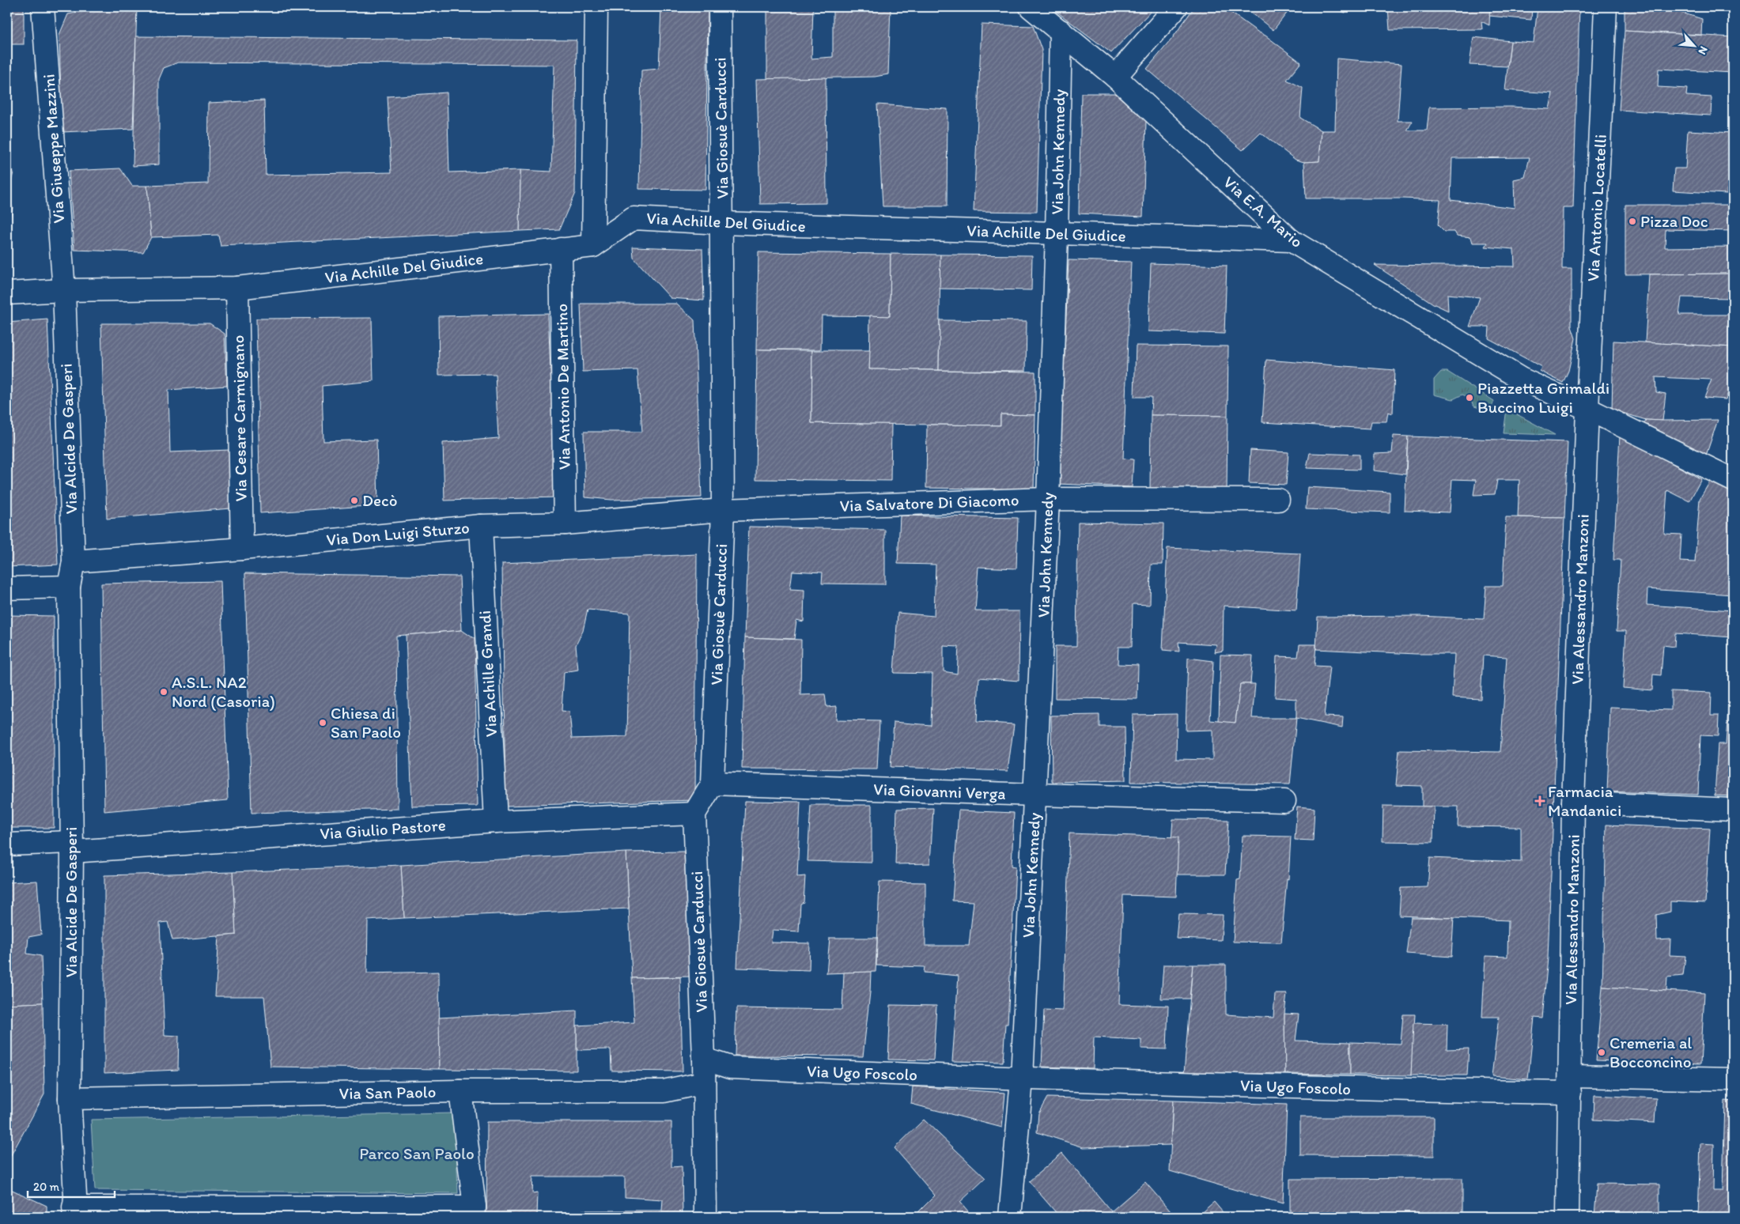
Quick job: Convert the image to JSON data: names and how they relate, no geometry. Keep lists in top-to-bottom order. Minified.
{"streets":{"street":["Via Giosuè Carducci","Via Giuseppe Mazzini","Via John Kennedy","Via Antonio Locatelli","Via E.A. Mario","Via Achille Del Giudice","Via Antonio De Martino","Via Cesare Carmignano","Via Alcide De Gasperi","Via Salvatore Di Giacomo","Via Don Luigi Sturzo","Via Alessandro Manzoni","Via Achille Grandi","Via Giovanni Verga","Via Giulio Pastore","Via Ugo Foscolo","Via San Paolo"]},"crossings":[["Via Giosuè Carducci","Via Achille Del Giudice"],["Via Giosuè Carducci","Via Salvatore Di Giacomo"],["Via Giosuè Carducci","Via Don Luigi Sturzo"],["Via Giosuè Carducci","Via Giovanni Verga"],["Via Giosuè Carducci","Via Giulio Pastore"],["Via Giosuè Carducci","Via Ugo Foscolo"],["Via Giosuè Carducci","Via San Paolo"],["Via Giuseppe Mazzini","Via Achille Del Giudice"],["Via Giuseppe Mazzini","Via Alcide De Gasperi"],["Via John Kennedy","Via E.A. Mario"],["Via John Kennedy","Via Achille Del Giudice"],["Via John Kennedy","Via Salvatore Di Giacomo"],["Via John Kennedy","Via Giovanni Verga"],["Via John Kennedy","Via Ugo Foscolo"],["Via Antonio Locatelli","Via E.A. Mario"],["Via Antonio Locatelli","Via Alessandro Manzoni"],["Via E.A. Mario","Via Achille Del Giudice"],["Via E.A. Mario","Via Alessandro Manzoni"],["Via Achille Del Giudice","Via Antonio De Martino"],["Via Achille Del Giudice","Via Cesare Carmignano"],["Via Achille Del Giudice","Via Alcide De Gasperi"],["Via Antonio De Martino","Via Don Luigi Sturzo"],["Via Cesare Carmignano","Via Don Luigi Sturzo"],["Via Alcide De Gasperi","Via Don Luigi Sturzo"],["Via Alcide De Gasperi","Via Giulio Pastore"],["Via Alcide De Gasperi","Via San Paolo"],["Via Salvatore Di Giacomo","Via Don Luigi Sturzo"],["Via Don Luigi Sturzo","Via Achille Grandi"],["Via Alessandro Manzoni","Via Ugo Foscolo"],["Via Achille Grandi","Via Giulio Pastore"]],"parks":["Parco San Paolo"],"places":{"other":["Pizza Doc","Piazzetta Grimaldi Buccino Luigi","Decò","A.S.L. NA2 Nord (Casoria)","Chiesa di San Paolo","Cremeria al Bocconcino"],"health":["Farmacia Mandanici"]},"scale_bar":"20 m","north":"bottom right"}
